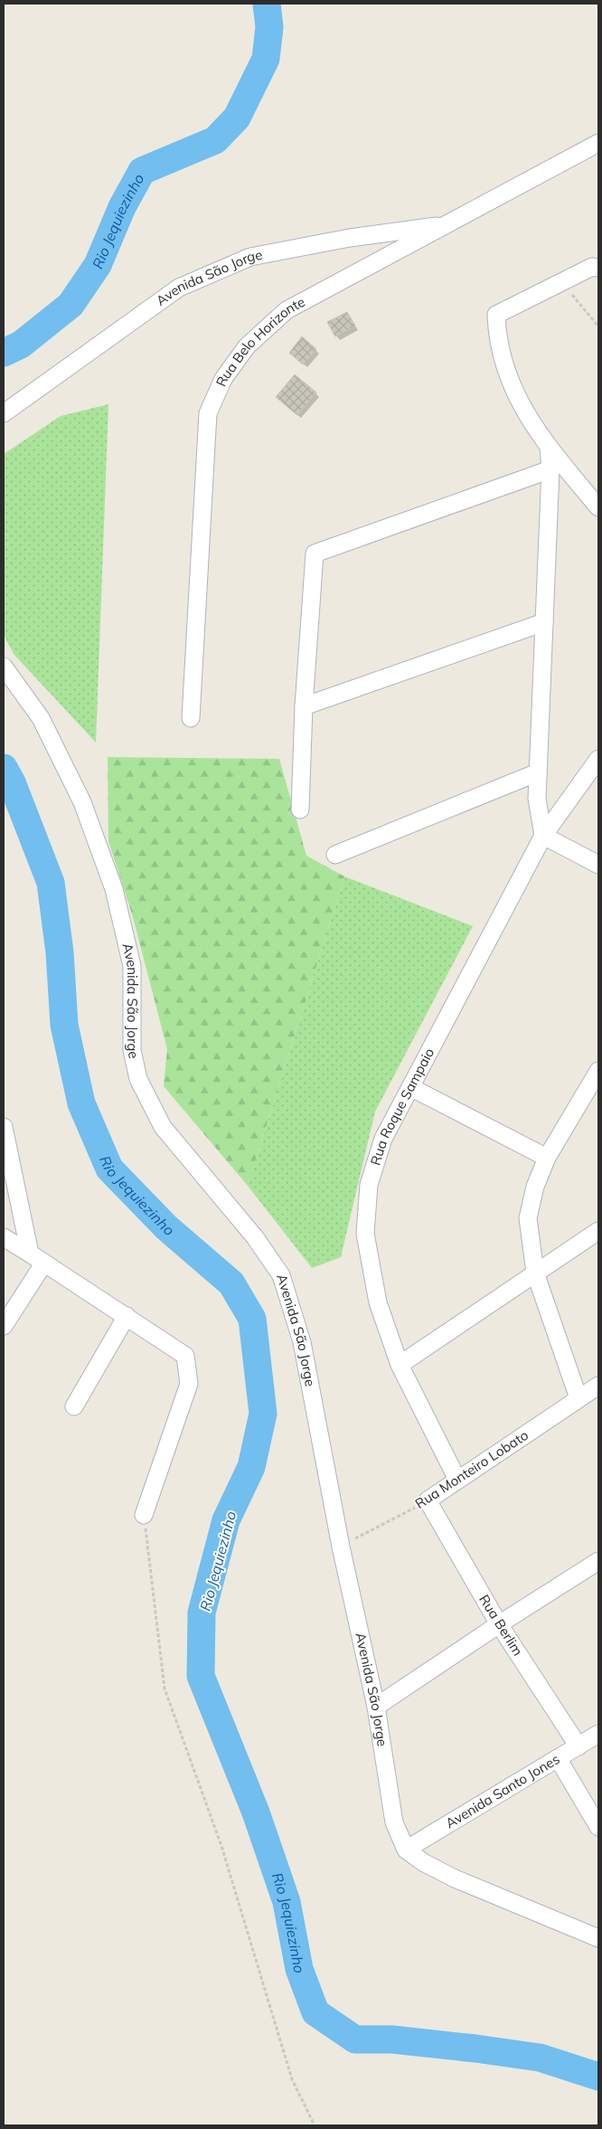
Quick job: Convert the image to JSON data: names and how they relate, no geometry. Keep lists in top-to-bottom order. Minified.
{"streets":{"street":["Avenida São Jorge","Rua Belo Horizonte","Rua Roque Sampaio","Rua Monteiro Lobato","Rua Berlim","Avenida Santo Jones"]},"crossings":[["Avenida São Jorge","Rua Belo Horizonte"],["Avenida São Jorge","Rua Monteiro Lobato"],["Avenida São Jorge","Avenida Santo Jones"],["Rua Roque Sampaio","Rua Monteiro Lobato"],["Rua Monteiro Lobato","Rua Berlim"],["Rua Berlim","Avenida Santo Jones"]],"water":["Rio Jequiezinho"]}
